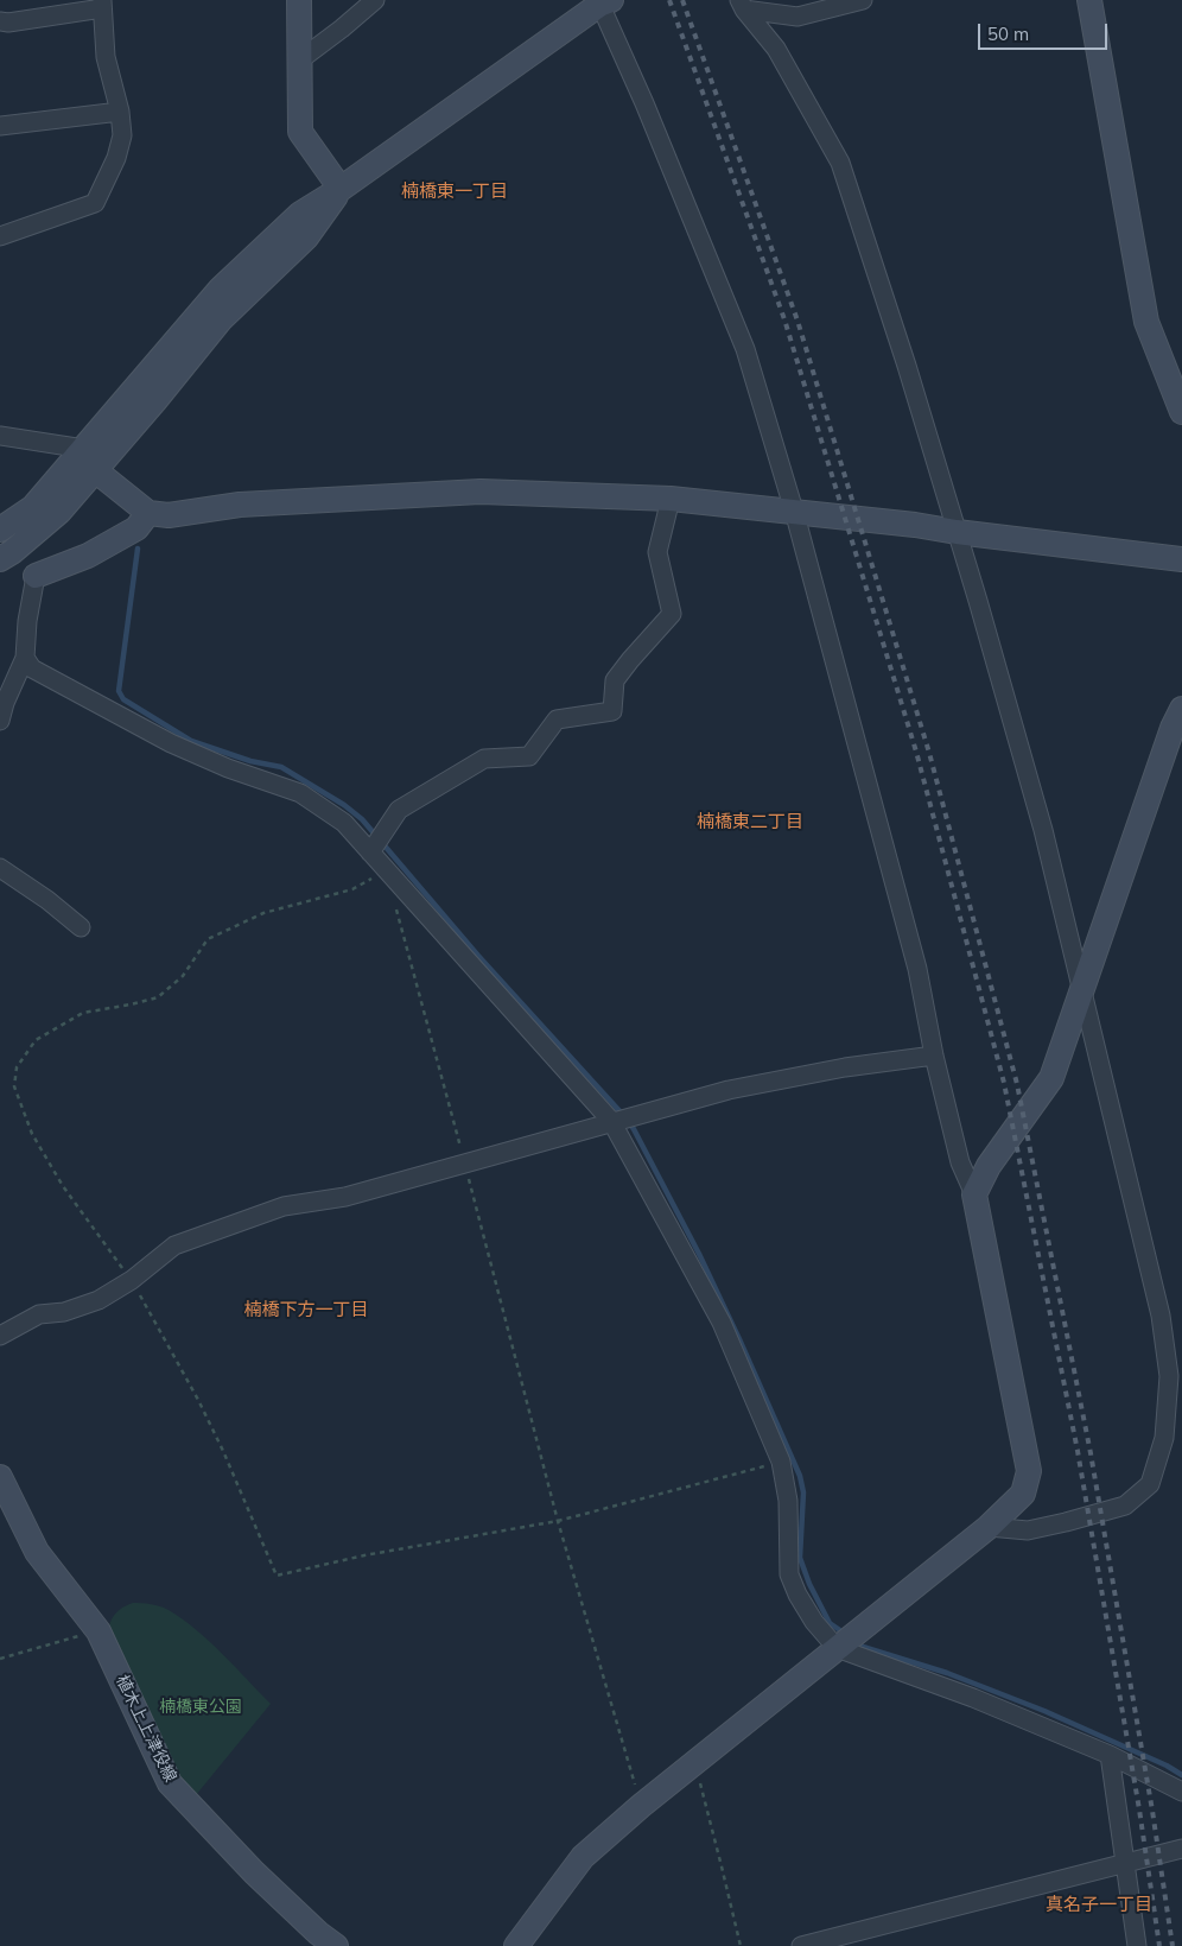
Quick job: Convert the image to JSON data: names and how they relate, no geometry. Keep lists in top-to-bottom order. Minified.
{"streets":{"street":["植木上上津役線"]},"districts":["楠橋東一丁目","楠橋東二丁目","楠橋下方一丁目","真名子一丁目"],"parks":["楠橋東公園"],"scale_bar":"50 m"}
